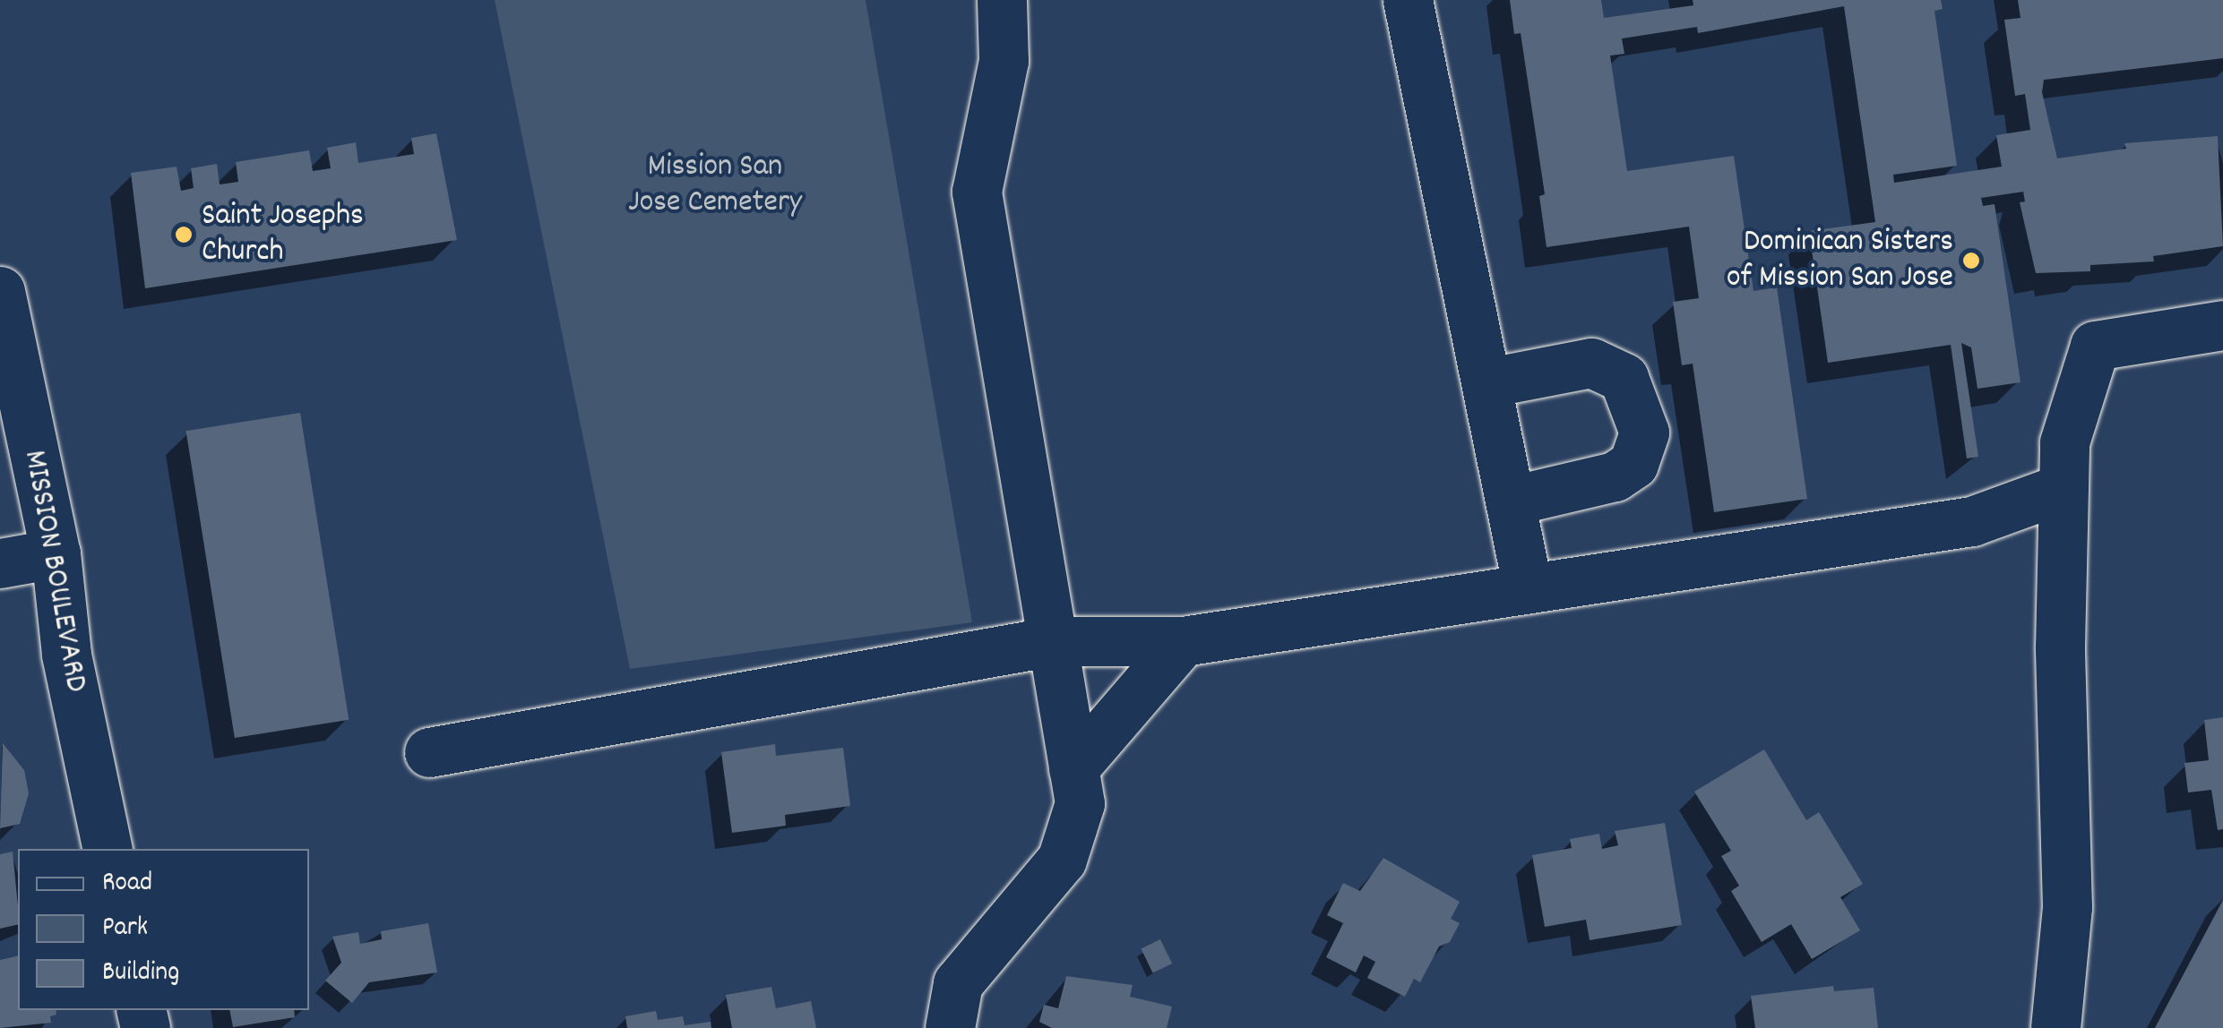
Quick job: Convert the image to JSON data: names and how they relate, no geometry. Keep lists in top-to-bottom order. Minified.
{"streets":{"main road":["MISSION BOULEVARD"]},"parks":["Mission San Jose Cemetery"],"places":["Saint Josephs Church","Dominican Sisters of Mission San Jose"],"legend":["Road","Park","Building"]}
